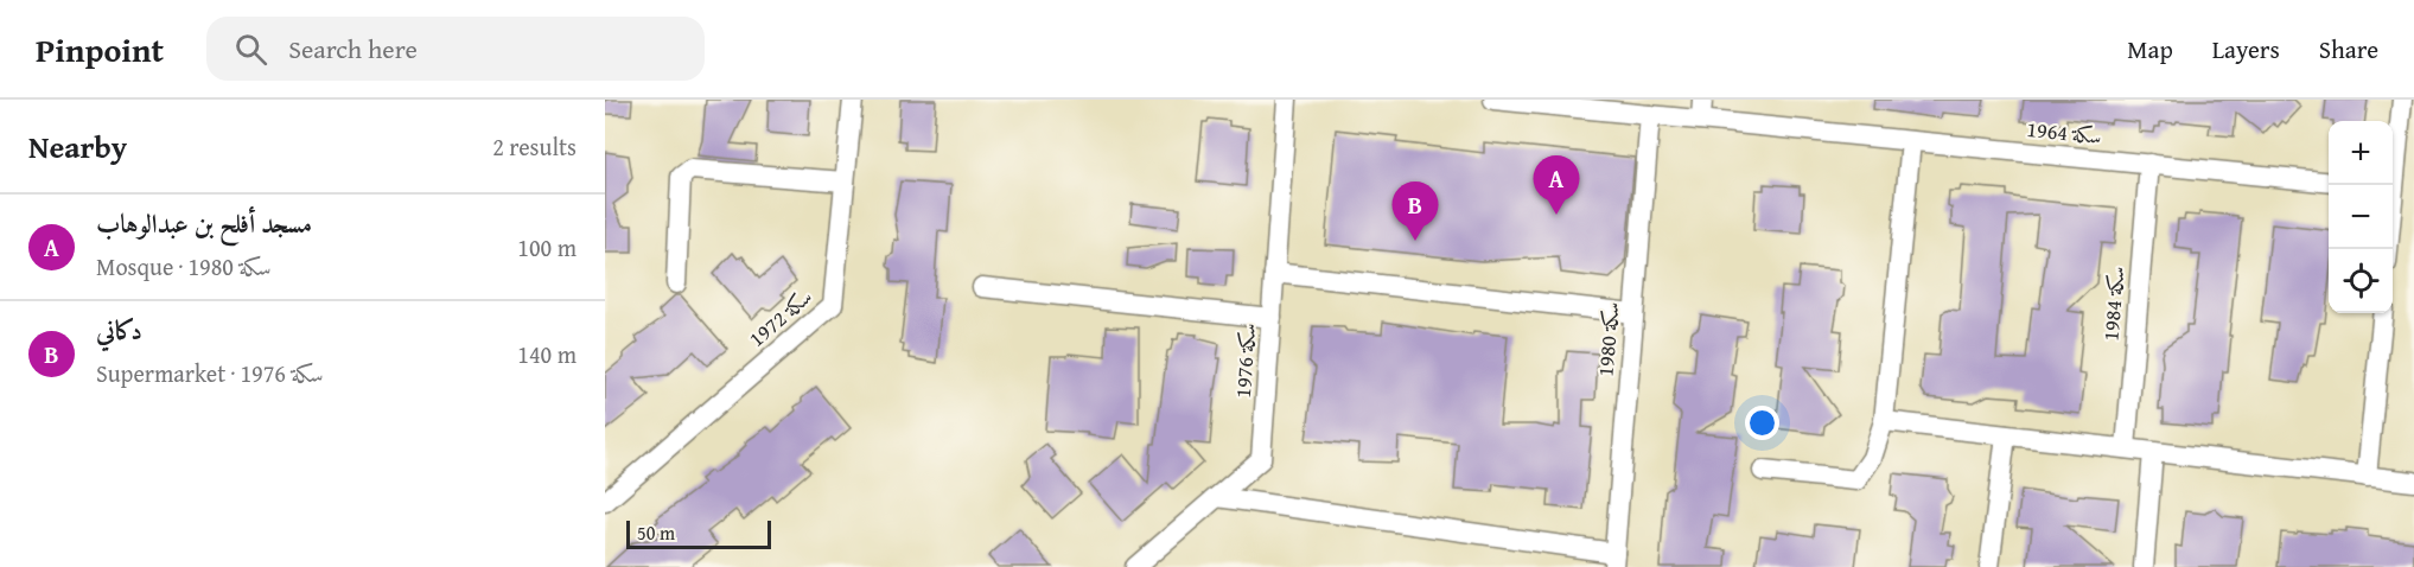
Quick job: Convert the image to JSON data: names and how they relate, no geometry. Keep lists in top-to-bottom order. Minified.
{"streets":{"street":["سكة 1964","سكة 1984","سكة 1972","سكة 1980","سكة 1976"]},"crossings":[["سكة 1964","سكة 1984"],["سكة 1964","سكة 1980"]],"scale_bar":"50 m","page":{"header":"Pinpoint","search":"Search here","nav":["Map","Layers","Share"],"heading":["Nearby","2 results"],"map_buttons":["+","−"],"pins":["A","B"],"list":[{"mark":"A","name":"مسجد أفلح بن عبدالوهاب","note":"Mosque · سكة 1980","value":"100 m"},{"mark":"B","name":"دكاني","note":"Supermarket · سكة 1976","value":"140 m"}],"scale":"50 m"}}
